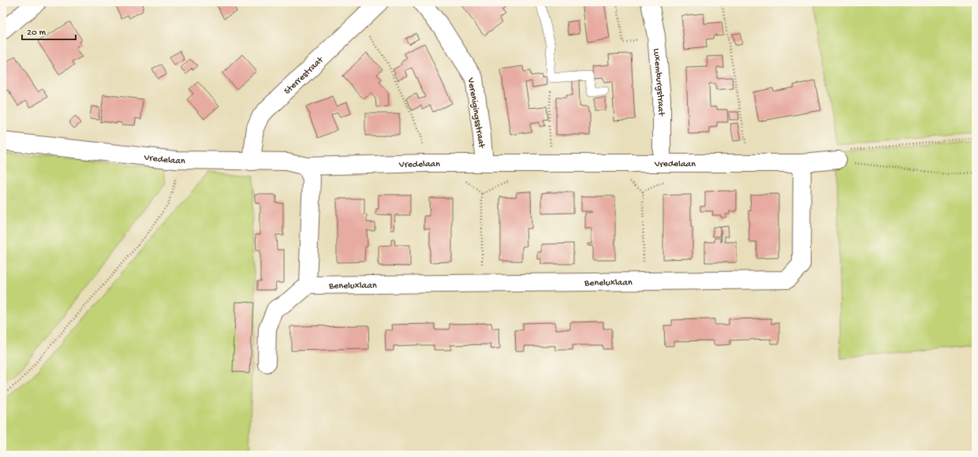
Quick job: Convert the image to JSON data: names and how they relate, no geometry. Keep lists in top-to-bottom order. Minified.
{"streets":{"street":["Sterrestraat","Luxemburgstraat","Verenigingsstraat","Vredelaan","Beneluxlaan"]},"crossings":[["Sterrestraat","Vredelaan"],["Luxemburgstraat","Vredelaan"],["Verenigingsstraat","Vredelaan"],["Vredelaan","Beneluxlaan"]],"scale_bar":"20 m"}
